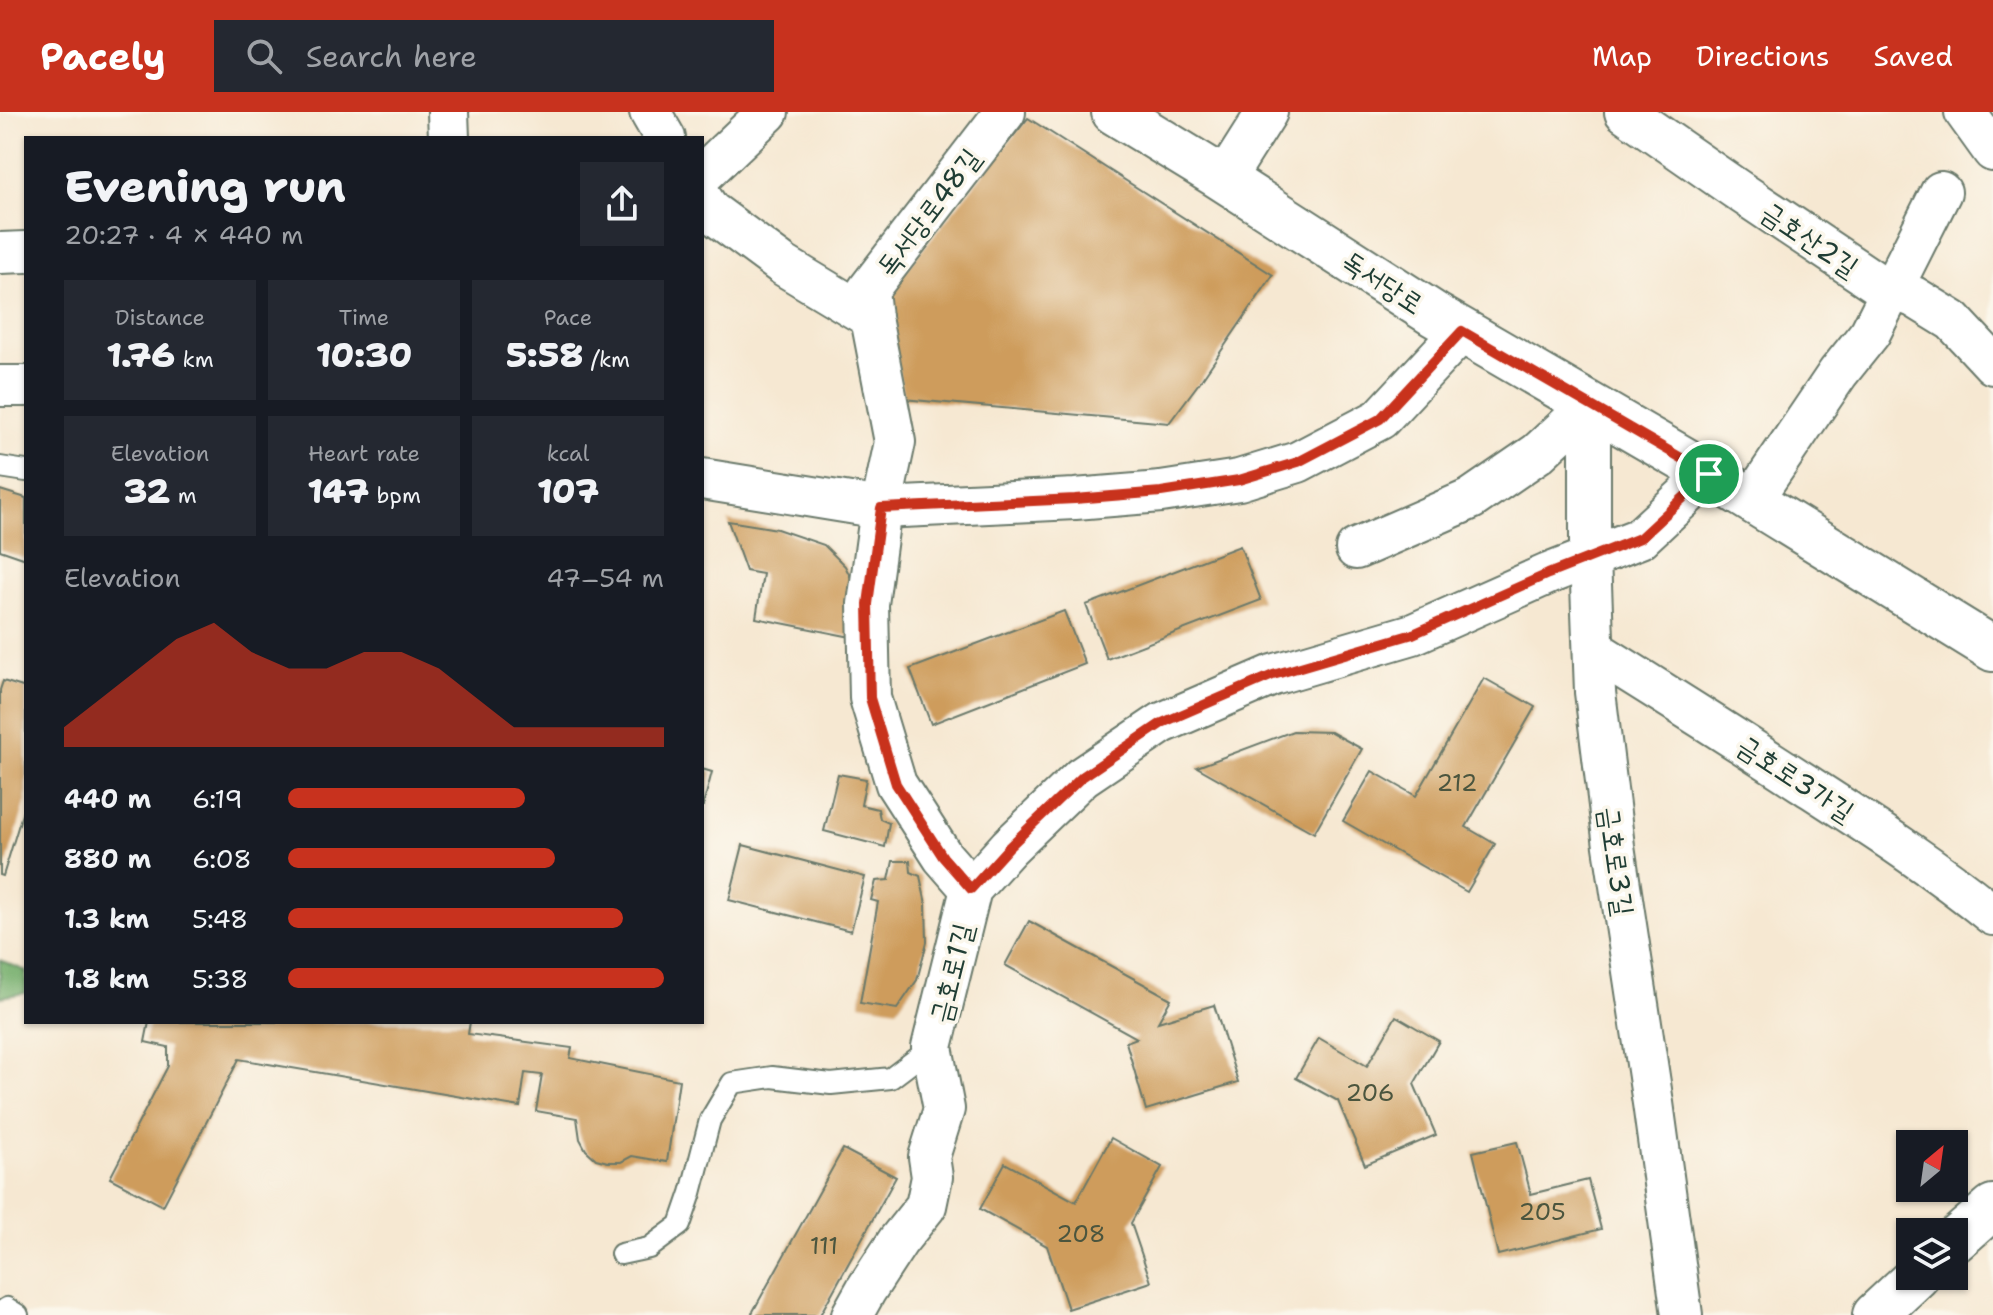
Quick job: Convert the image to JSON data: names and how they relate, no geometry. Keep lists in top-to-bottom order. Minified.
{"streets":{"main road":["독서당로"],"street":["독서당로48길","금호산2길","금호로3가길","금호로3길","금호로1길"]},"crossings":[["독서당로48길","금호로1길"],["독서당로","금호로3길"],["독서당로","금호로1길"],["금호로3가길","금호로3길"],["금호로3길","금호로1길"]],"house_numbers":["212","206","205","208","111"],"north":"top right","page":{"header":"Pacely","search":"Search here","nav":["Map","Directions","Saved"],"heading":["Evening run","20:27 · 4 × 440 m"],"stats":[["Distance","1.76 km"],["Time","10:30"],["Pace","5:58 /km"],["Elevation","32 m"],["Heart rate","147 bpm"],["kcal","107"]],"chart":["Elevation","47–54 m"],"list":[{"name":"440 m","note":"6:19"},{"name":"880 m","note":"6:08"},{"name":"1.3 km","note":"5:48"},{"name":"1.8 km","note":"5:38"}]}}
